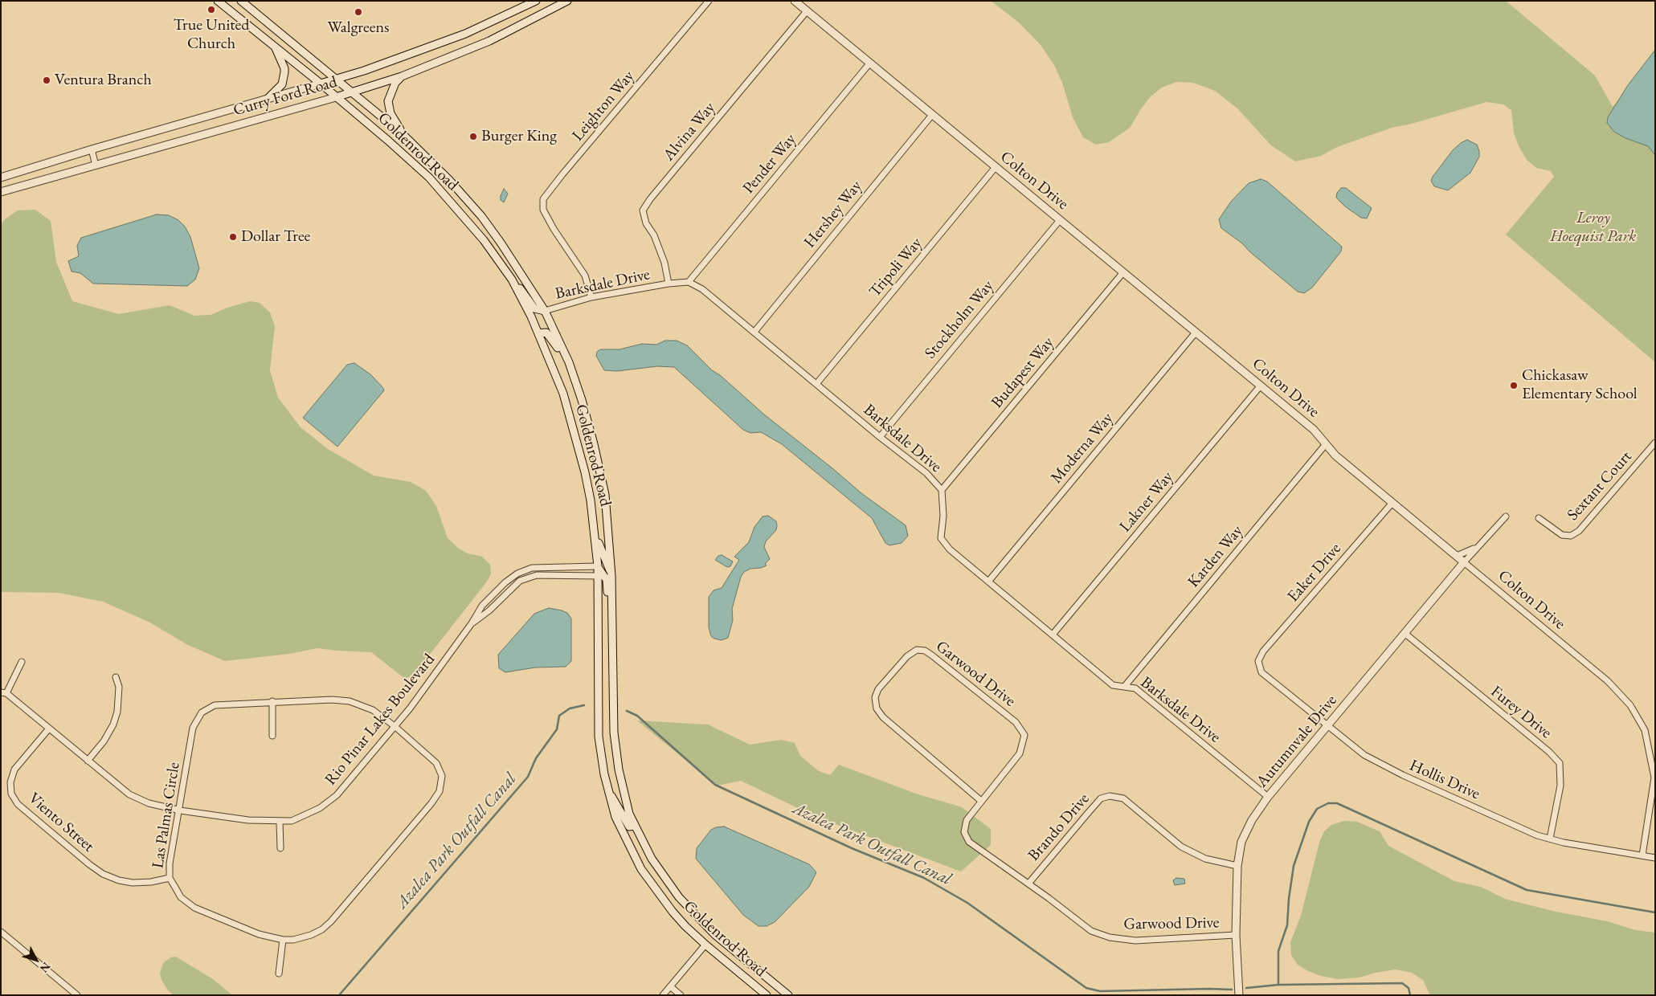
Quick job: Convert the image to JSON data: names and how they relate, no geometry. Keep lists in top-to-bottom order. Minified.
{"streets":{"main road":["Curry Ford Road","Goldenrod Road","Colton Drive","Autumnvale Drive"],"street":["Leighton Way","Alvina Way","Pender Way","Hershey Way","Tripoli Way","Barksdale Drive","Stockholm Way","Budapest Way","Moderna Way","Sextant Court","Lakner Way","Karden Way","Eaker Drive","Garwood Drive","Furey Drive","Rio Pinar Lakes Boulevard","Hollis Drive","Las Palmas Circle","Viento Street","Brando Drive"]},"crossings":[["Curry Ford Road","Goldenrod Road"],["Leighton Way","Barksdale Drive"],["Alvina Way","Colton Drive"],["Alvina Way","Barksdale Drive"],["Goldenrod Road","Barksdale Drive"],["Goldenrod Road","Rio Pinar Lakes Boulevard"],["Pender Way","Colton Drive"],["Pender Way","Barksdale Drive"],["Colton Drive","Hershey Way"],["Colton Drive","Tripoli Way"],["Colton Drive","Stockholm Way"],["Colton Drive","Budapest Way"],["Colton Drive","Moderna Way"],["Colton Drive","Lakner Way"],["Colton Drive","Karden Way"],["Colton Drive","Eaker Drive"],["Colton Drive","Autumnvale Drive"],["Colton Drive","Hollis Drive"],["Hershey Way","Barksdale Drive"],["Tripoli Way","Barksdale Drive"],["Barksdale Drive","Stockholm Way"],["Barksdale Drive","Budapest Way"],["Barksdale Drive","Moderna Way"],["Barksdale Drive","Lakner Way"],["Barksdale Drive","Karden Way"],["Barksdale Drive","Autumnvale Drive"],["Eaker Drive","Hollis Drive"],["Garwood Drive","Autumnvale Drive"],["Garwood Drive","Brando Drive"],["Furey Drive","Autumnvale Drive"],["Furey Drive","Hollis Drive"],["Rio Pinar Lakes Boulevard","Las Palmas Circle"],["Rio Pinar Lakes Boulevard","Viento Street"],["Autumnvale Drive","Hollis Drive"],["Autumnvale Drive","Brando Drive"],["Las Palmas Circle","Viento Street"]],"water":["Azalea Park Outfall Canal"],"parks":["Leroy Hoequist Park"],"places":["True United Church","Walgreens","Ventura Branch","Burger King","Dollar Tree","Chickasaw Elementary School"],"north":"bottom right"}
